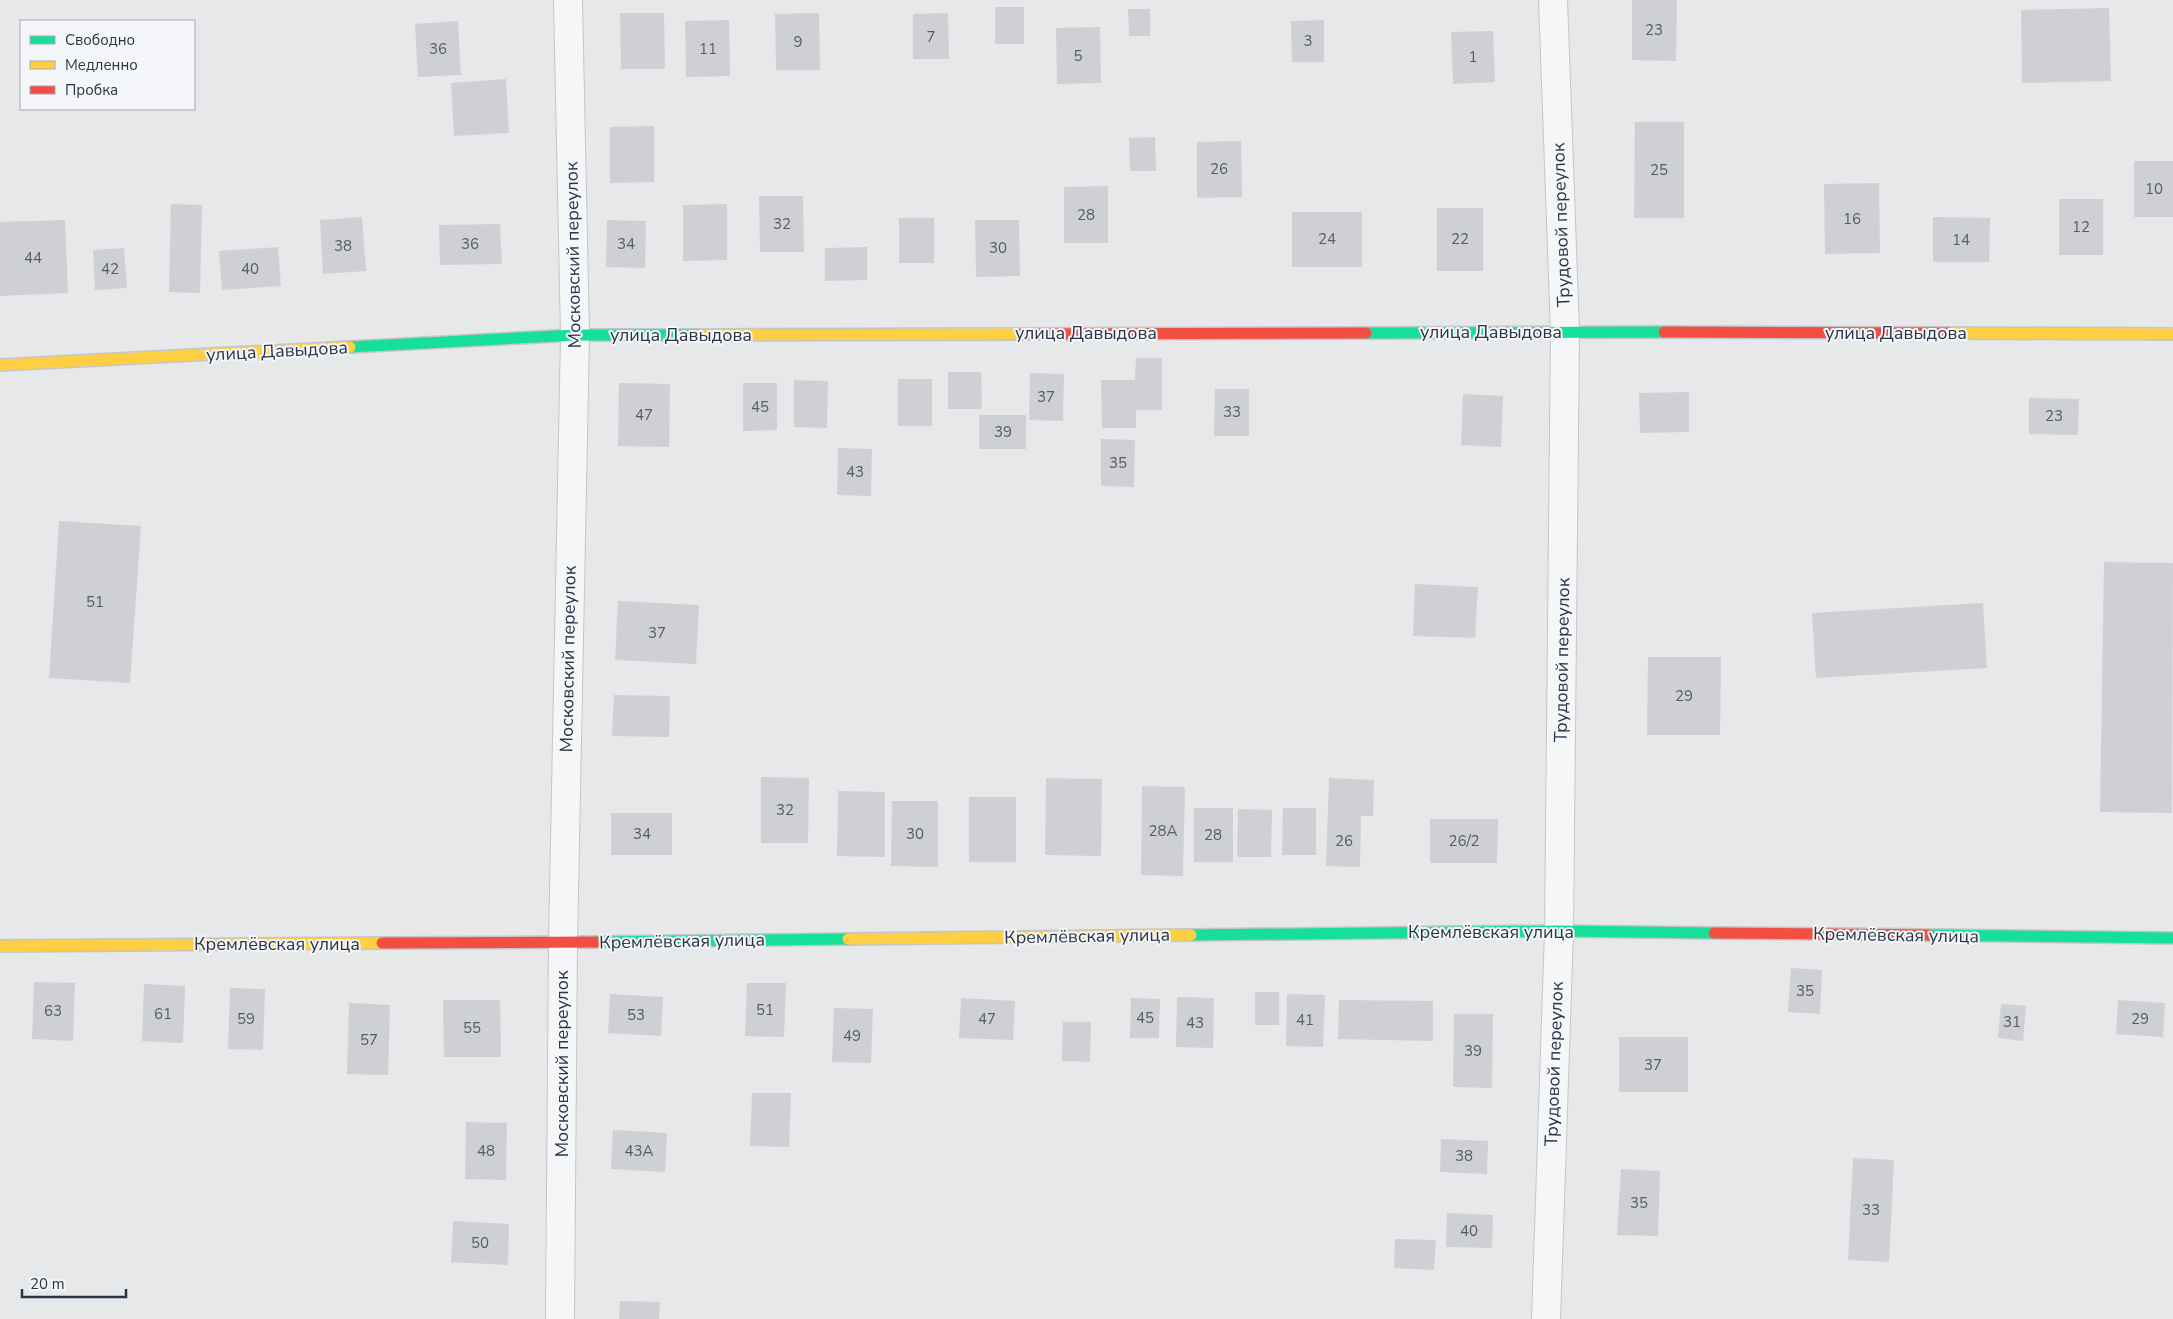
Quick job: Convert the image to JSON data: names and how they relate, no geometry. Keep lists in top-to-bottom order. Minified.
{"streets":{"street":["Трудовой переулок","Московский переулок","улица Давыдова","Кремлёвская улица"]},"crossings":[["Трудовой переулок","улица Давыдова"],["Трудовой переулок","Кремлёвская улица"],["Московский переулок","улица Давыдова"],["Московский переулок","Кремлёвская улица"]],"house_numbers":["23","7","3","9","36","11","5","1","26","25","10","28","16","32","12","24","22","14","36","34","38","30","44","42","40","37","45","33","47","23","39","35","43","51","37","29","32","28А","34","30","28","26","26/2","35","51","63","61","53","45","59","47","29","41","31","43","55","49","57","39","37","48","43А","38","35","33","40","50"],"legend":["Свободно","Медленно","Пробка"],"scale_bar":"20 m"}
